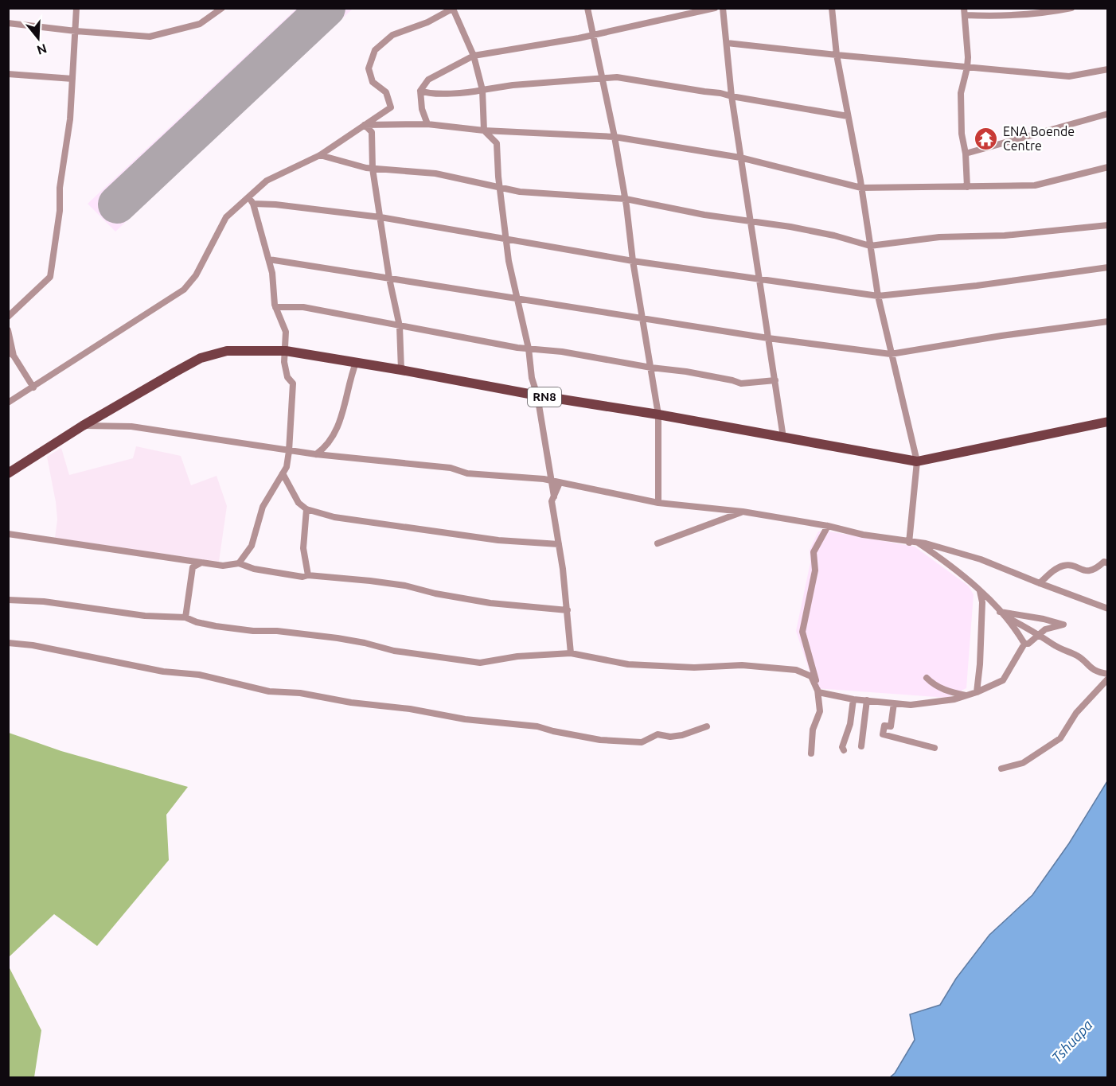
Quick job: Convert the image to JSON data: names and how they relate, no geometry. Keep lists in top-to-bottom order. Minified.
{"streets":{"main road":["RN8"]},"water":["Tshuapa"],"places":{"temple":["ENA Boende Centre"]},"north":"bottom"}
